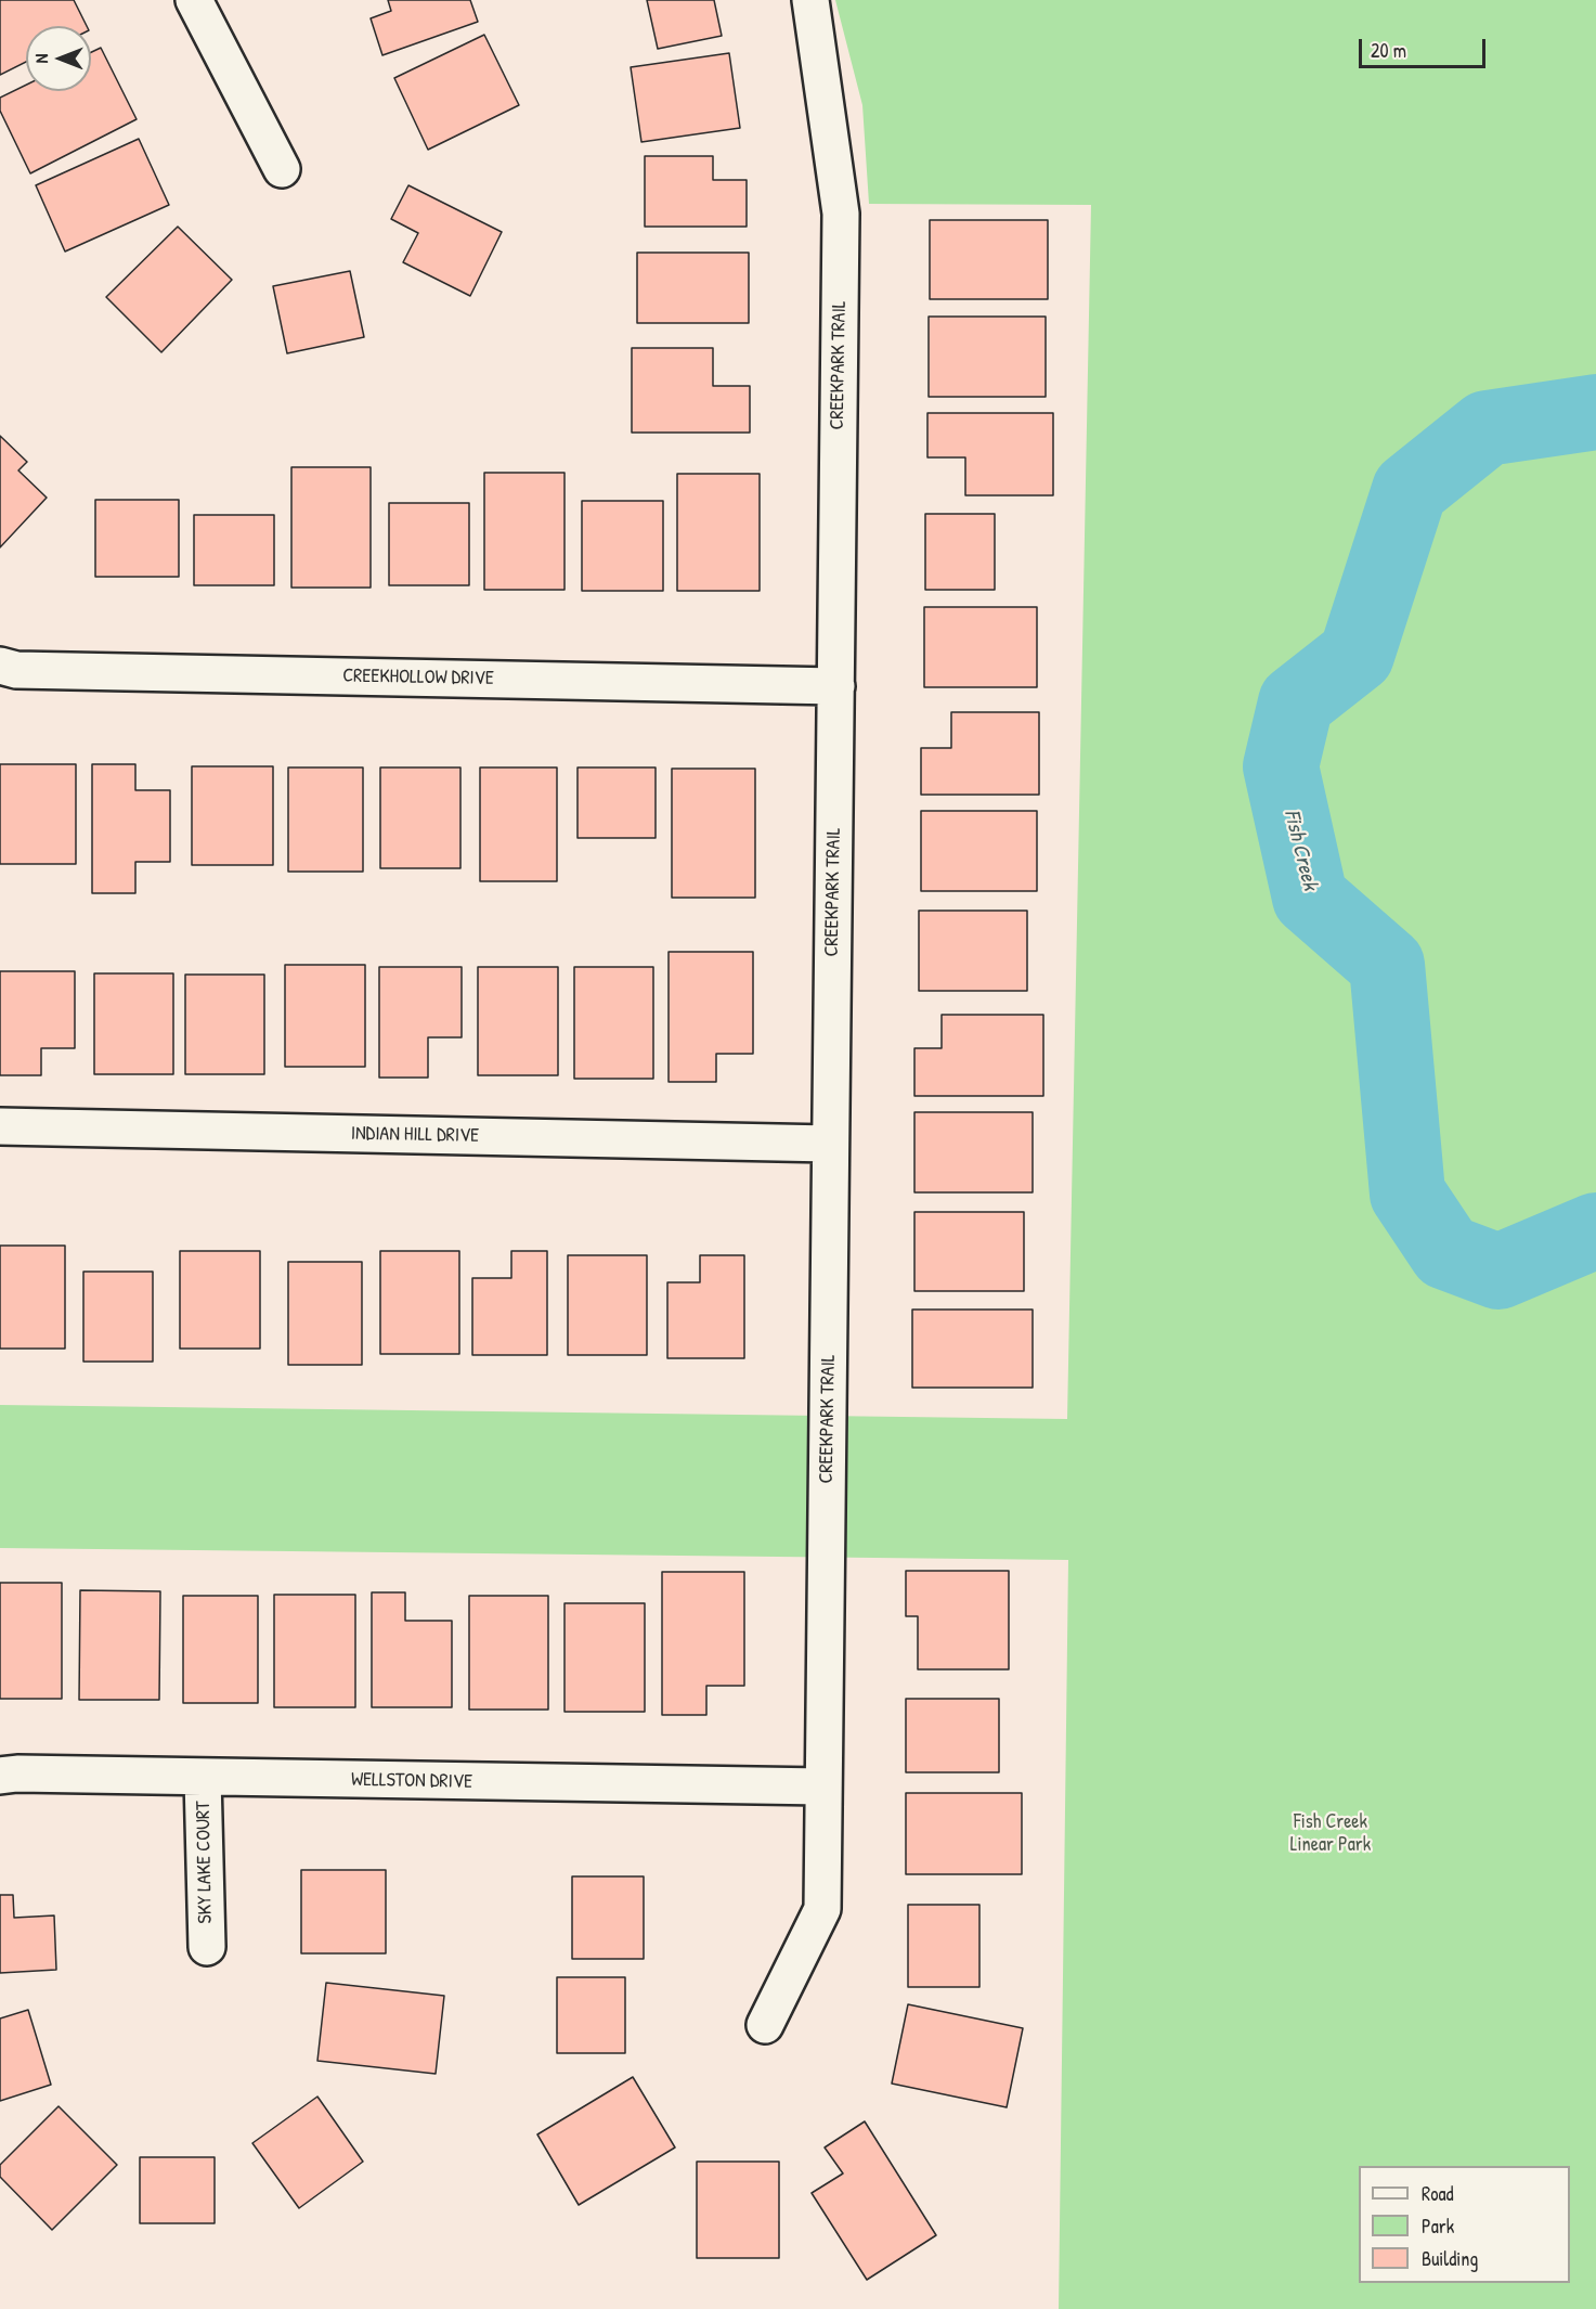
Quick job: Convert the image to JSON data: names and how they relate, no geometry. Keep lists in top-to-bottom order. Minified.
{"streets":{"street":["CREEKPARK TRAIL","CREEKHOLLOW DRIVE","INDIAN HILL DRIVE","WELLSTON DRIVE","SKY LAKE COURT"]},"crossings":[["CREEKPARK TRAIL","CREEKHOLLOW DRIVE"],["CREEKPARK TRAIL","INDIAN HILL DRIVE"],["CREEKPARK TRAIL","WELLSTON DRIVE"],["WELLSTON DRIVE","SKY LAKE COURT"]],"water":["Fish Creek"],"parks":["Fish Creek Linear Park"],"legend":["Road","Park","Building"],"scale_bar":"20 m","north":"left"}
